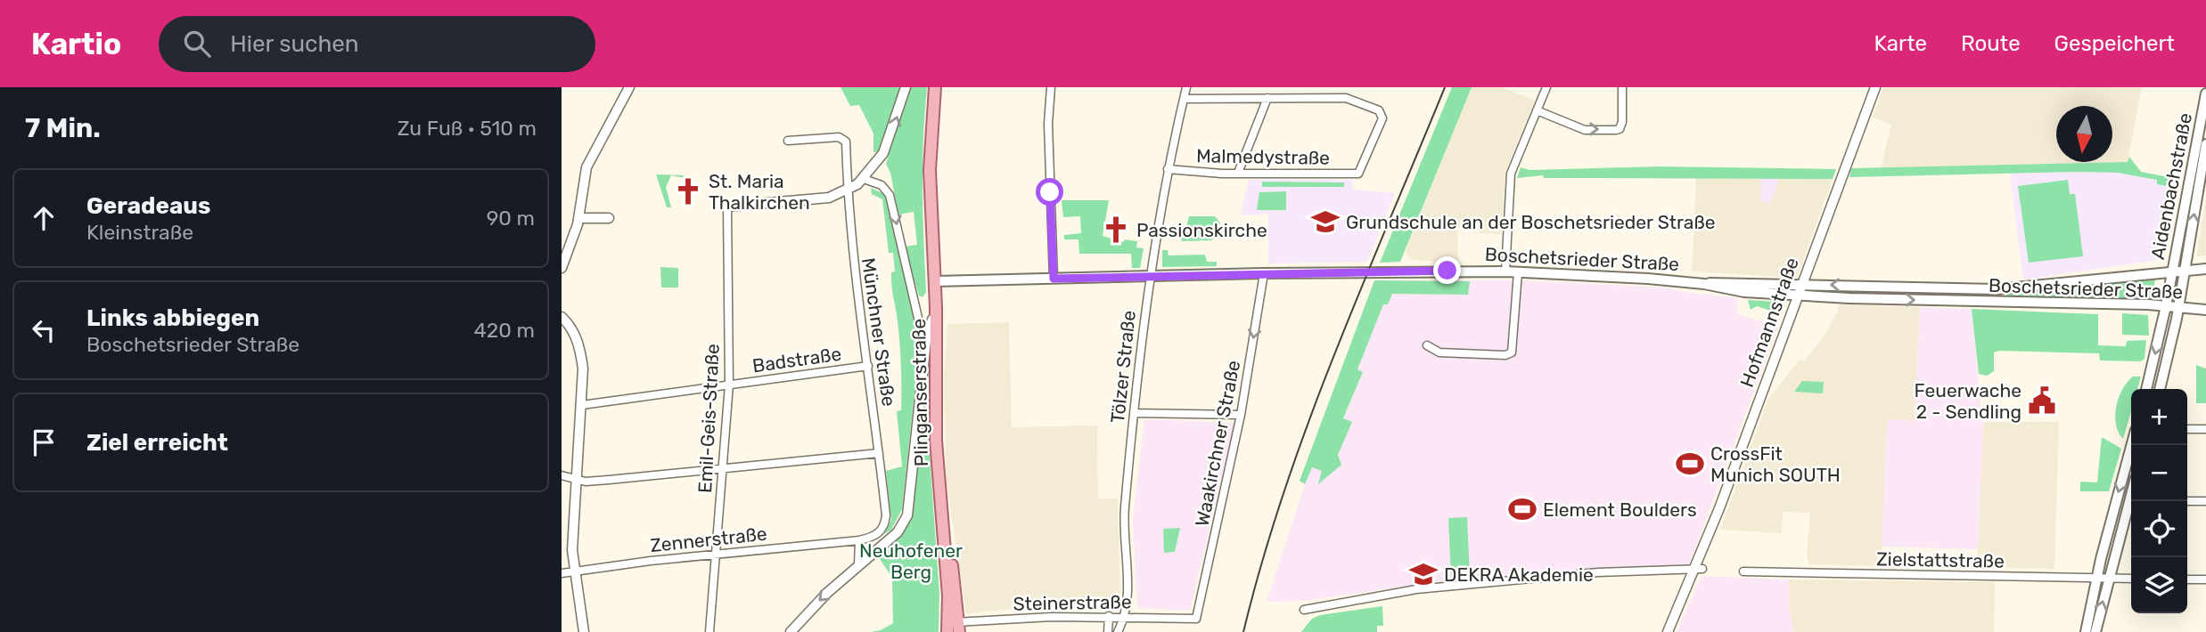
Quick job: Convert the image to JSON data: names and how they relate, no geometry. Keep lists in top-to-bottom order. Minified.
{"streets":{"main road":["Aidenbachstraße","Boschetsrieder Straße","Plinganserstraße"],"street":["Malmedystraße","Hofmannstraße","Münchner Straße","Badstraße","Tölzer Straße","Emil-Geis-Straße","Waakirchner Straße","Zennerstraße","Zielstattstraße","Steinerstraße"]},"crossings":[["Malmedystraße","Tölzer Straße"],["Aidenbachstraße","Boschetsrieder Straße"],["Boschetsrieder Straße","Hofmannstraße"],["Boschetsrieder Straße","Tölzer Straße"],["Boschetsrieder Straße","Plinganserstraße"],["Boschetsrieder Straße","Waakirchner Straße"],["Münchner Straße","Badstraße"],["Münchner Straße","Zennerstraße"],["Badstraße","Emil-Geis-Straße"],["Tölzer Straße","Steinerstraße"],["Plinganserstraße","Steinerstraße"],["Emil-Geis-Straße","Zennerstraße"],["Waakirchner Straße","Steinerstraße"]],"one_way":["Waakirchner Straße"],"parks":["Neuhofener Berg"],"places":{"church":["St. Maria Thalkirchen","Passionskirche"],"school or university":["Grundschule an der Boschetsrieder Straße","DEKRA Akademie"],"public building":["Feuerwache 2 - Sendling"],"sports":["CrossFit Munich SOUTH","Element Boulders"]},"north":"bottom","page":{"header":"Kartio","search":"Hier suchen","nav":["Karte","Route","Gespeichert"],"heading":["7 Min.","Zu Fuß · 510 m"],"list":[["Geradeaus","Kleinstraße","90 m"],["Links abbiegen","Boschetsrieder Straße","420 m"],"Ziel erreicht"],"map_buttons":["+","−"]}}
